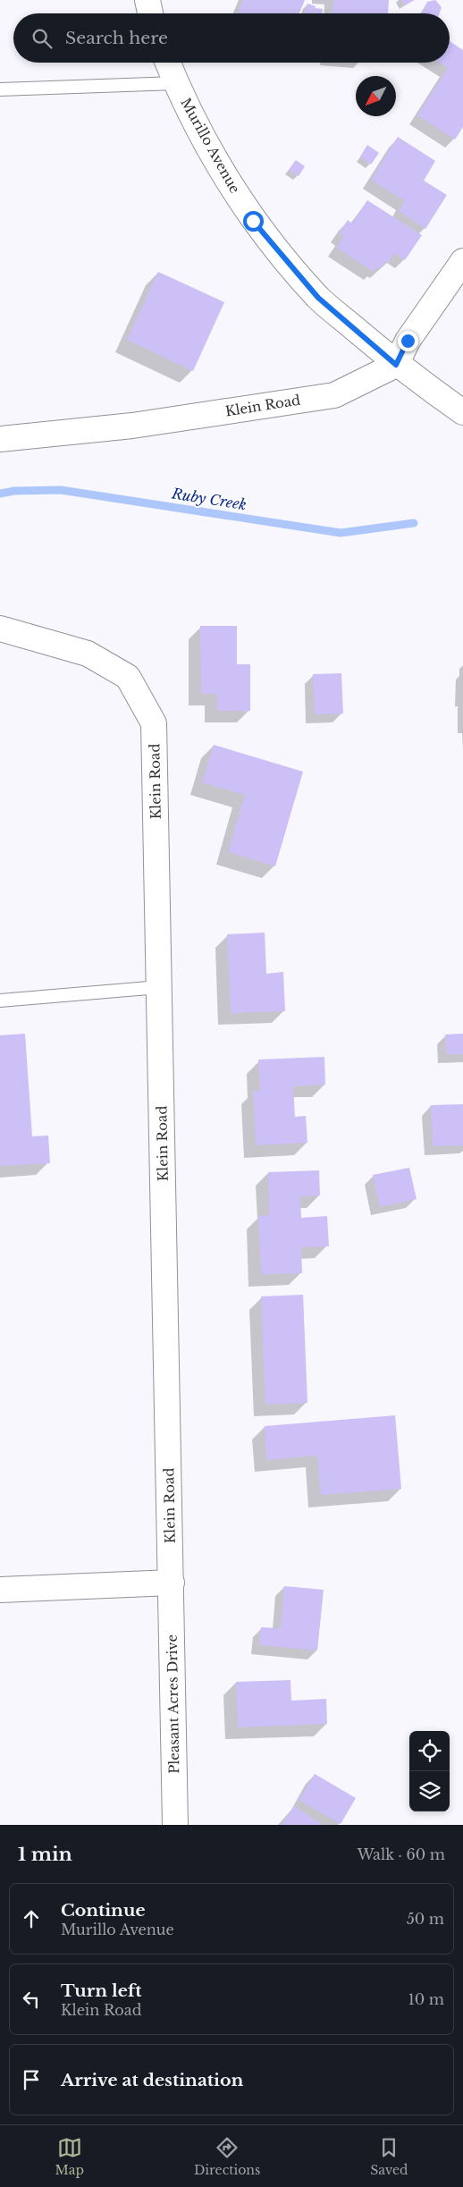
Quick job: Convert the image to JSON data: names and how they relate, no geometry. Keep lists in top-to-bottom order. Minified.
{"streets":{"street":["Murillo Avenue","Klein Road","Pleasant Acres Drive"]},"crossings":[["Murillo Avenue","Klein Road"],["Klein Road","Pleasant Acres Drive"]],"water":["Ruby Creek"],"north":"bottom left","page":{"search":"Search here","heading":["1 min","Walk · 60 m"],"list":[["Continue","Murillo Avenue","50 m"],["Turn left","Klein Road","10 m"],"Arrive at destination"],"nav":["Map","Directions","Saved"]}}
